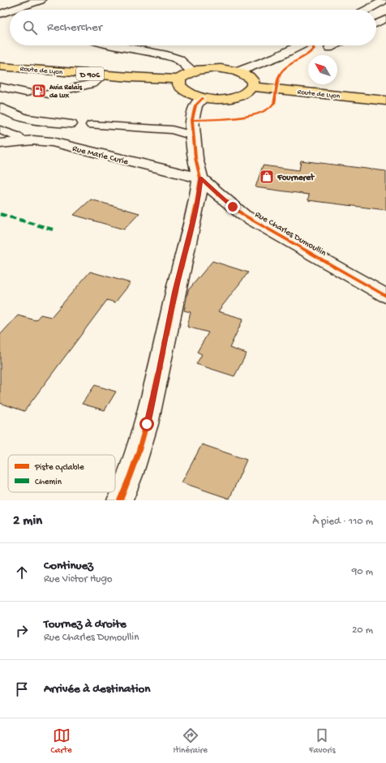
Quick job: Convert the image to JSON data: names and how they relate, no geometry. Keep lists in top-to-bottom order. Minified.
{"streets":{"main road":["Route de Lyon","D 906"],"street":["Rue Marie Curie","Rue Charles Dumoullin"]},"crossings":[["Rue Marie Curie","Rue Charles Dumoullin"]],"places":{"fuel station":["Avia Relais de Lux"],"shop":["Fourneret"]},"legend":["Piste cyclable","Chemin"],"north":"top left","page":{"search":"Rechercher","heading":["2 min","À pied · 110 m"],"list":[["Continuez","Rue Victor Hugo","90 m"],["Tournez à droite","Rue Charles Dumoullin","20 m"],"Arrivée à destination"],"nav":["Carte","Itinéraire","Favoris"]}}
